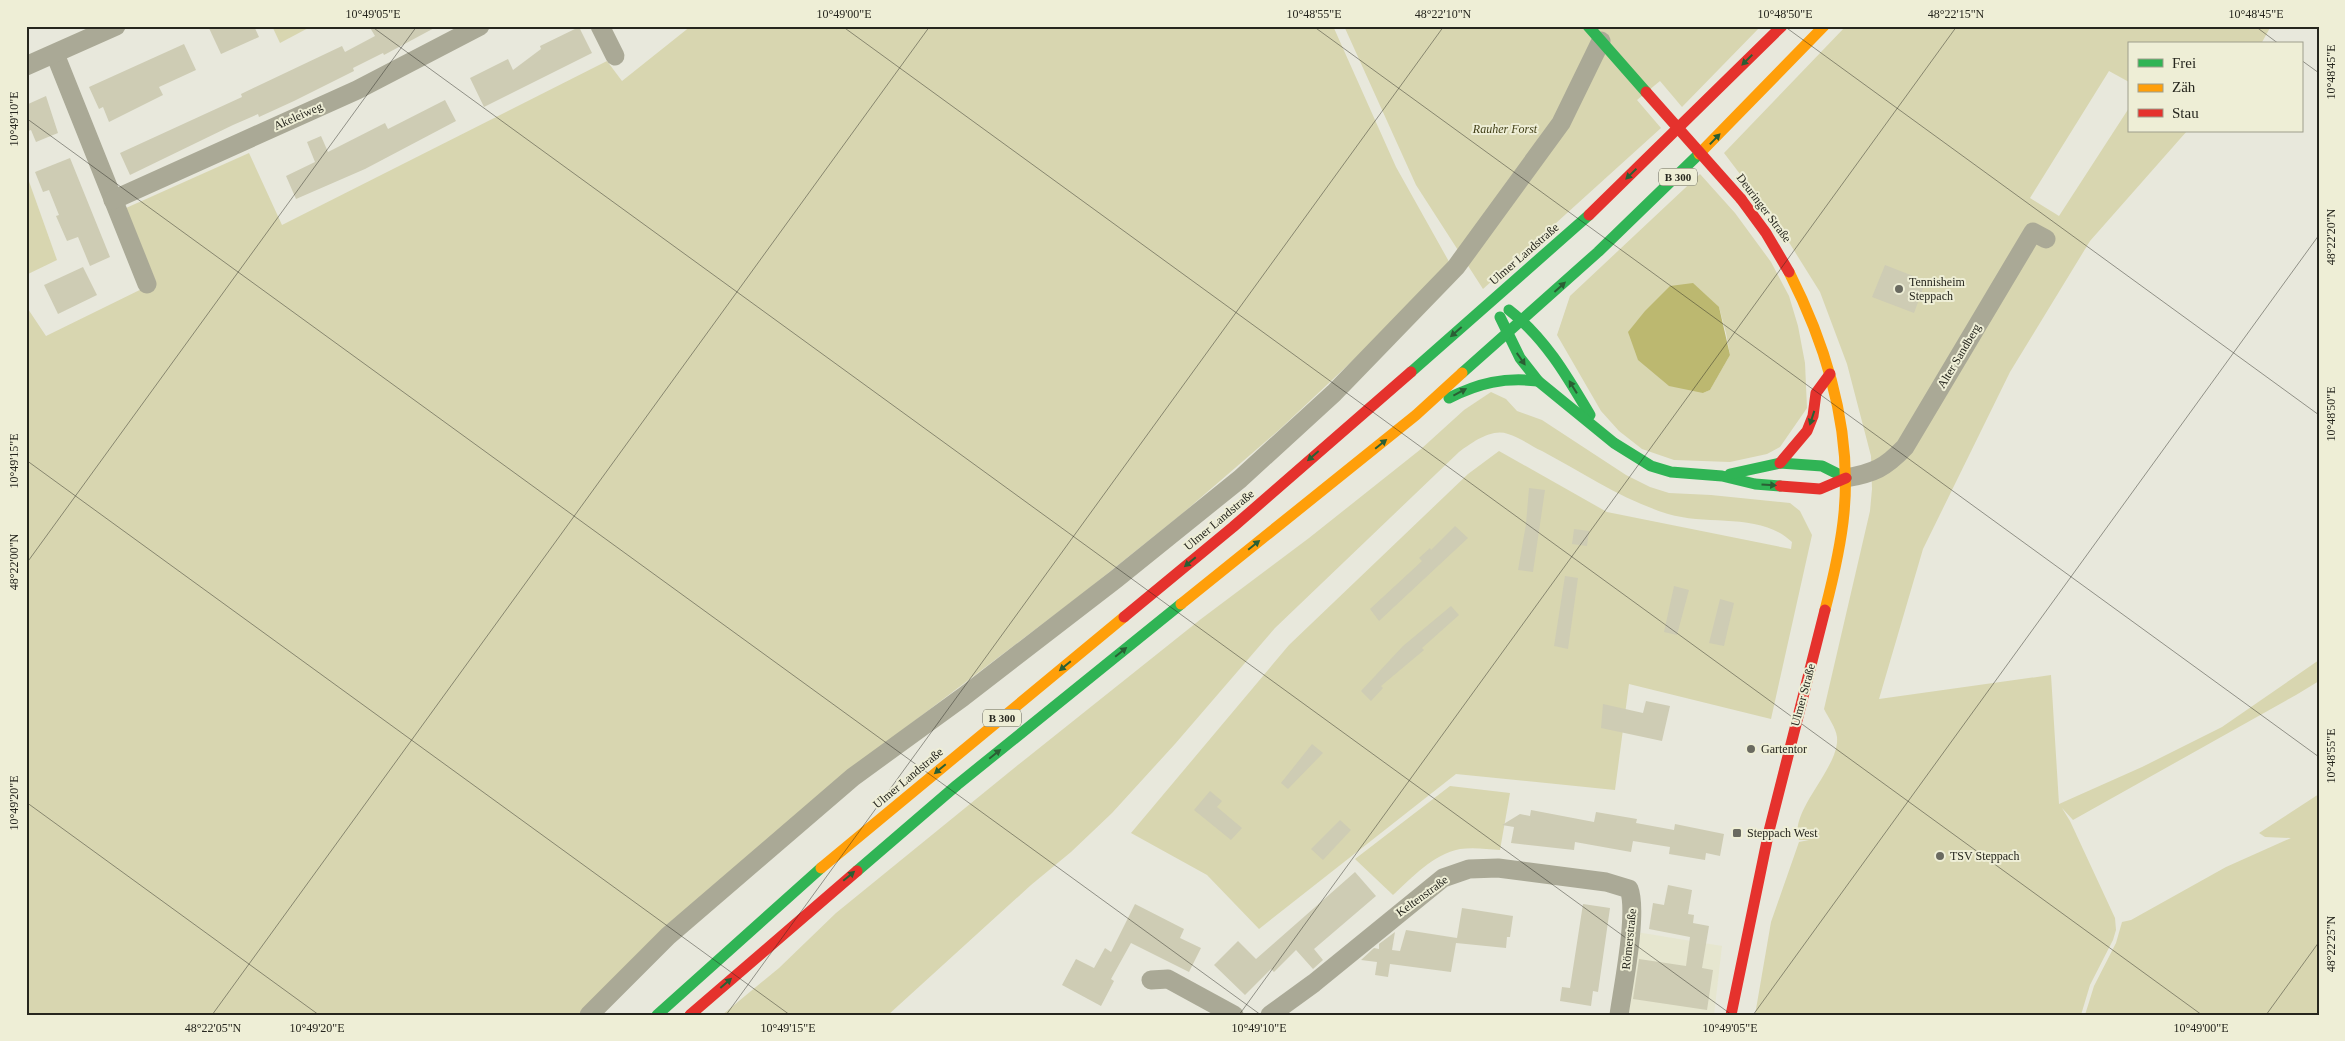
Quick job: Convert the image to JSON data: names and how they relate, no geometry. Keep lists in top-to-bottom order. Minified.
{"streets":{"main road":["B 300","Deuringer Straße","Ulmer Landstraße","Ulmer Straße"],"street":["Akeleiweg","Alter Sandberg","Keltenstraße","Römerstraße"]},"crossings":[["Deuringer Straße","Alter Sandberg"],["Deuringer Straße","Ulmer Straße"],["Alter Sandberg","Ulmer Straße"],["Keltenstraße","Römerstraße"]],"parks":["Rauher Forst"],"places":{"other":["Tennisheim Steppach","Gartentor","TSV Steppach"],"transit":["Steppach West"]},"legend":["Frei","Zäh","Stau"],"coordinates":["10°49'05\"E","10°49'00\"E","10°48'55\"E","48°22'10\"N","10°48'50\"E","48°22'15\"N","10°48'45\"E","10°49'10\"E","48°22'20\"N","10°49'15\"E","48°22'00\"N","10°49'20\"E","48°22'25\"N","48°22'05\"N"]}
